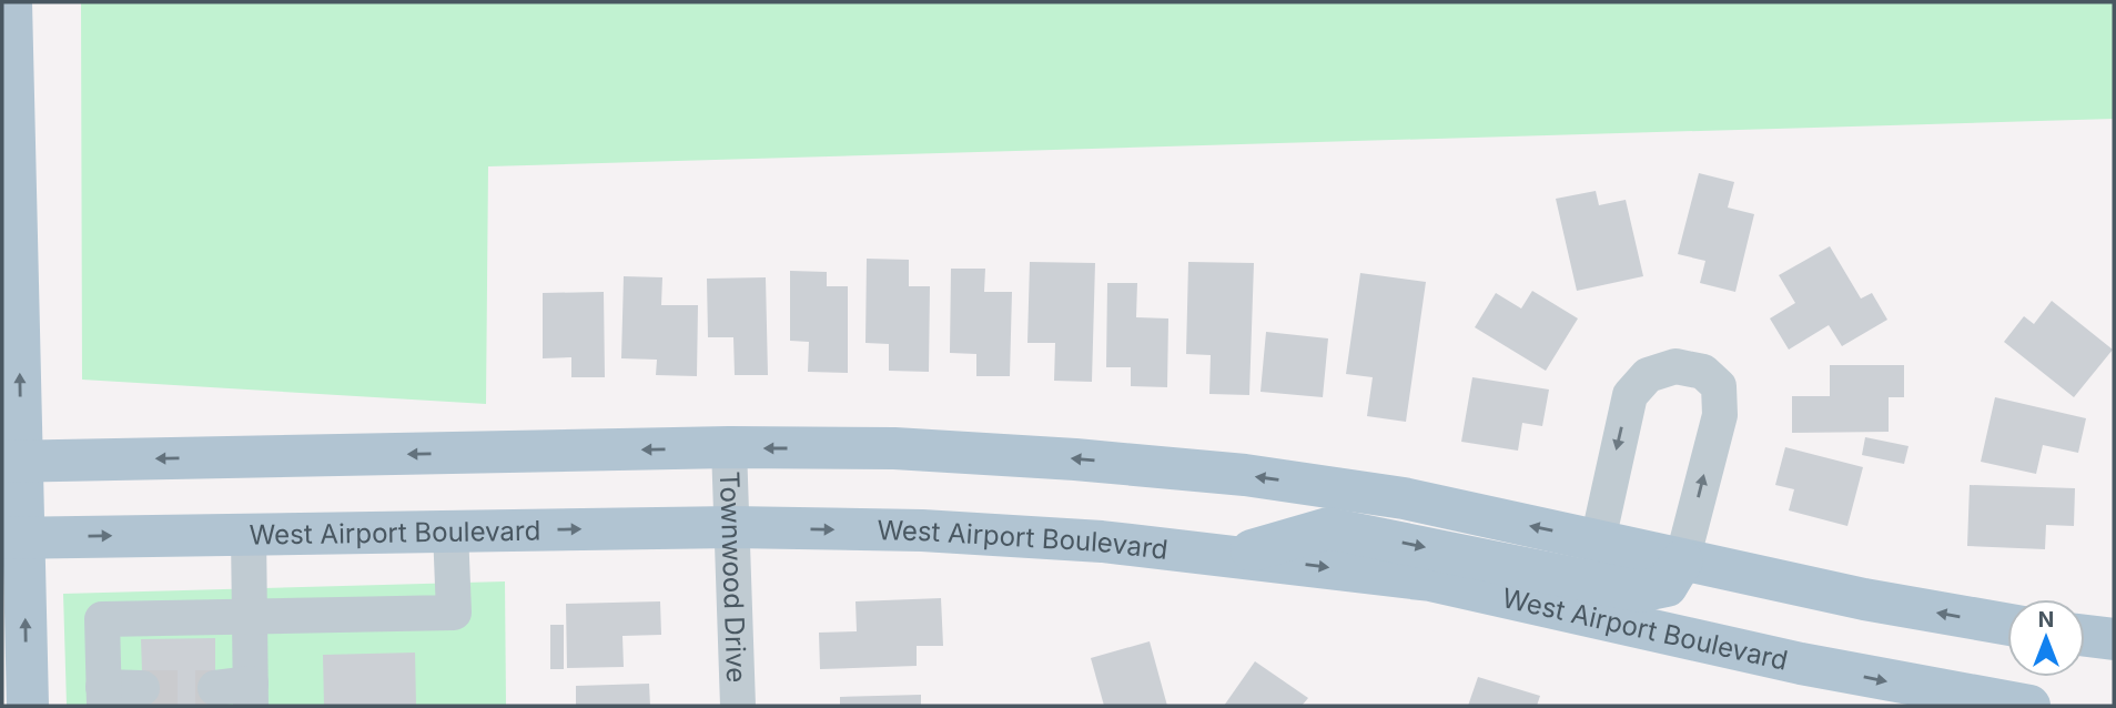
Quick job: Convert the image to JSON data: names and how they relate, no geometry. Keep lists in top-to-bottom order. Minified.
{"streets":{"main road":["West Airport Boulevard"],"street":["Townwood Drive"]},"crossings":[["West Airport Boulevard","Townwood Drive"]],"north":"top"}
